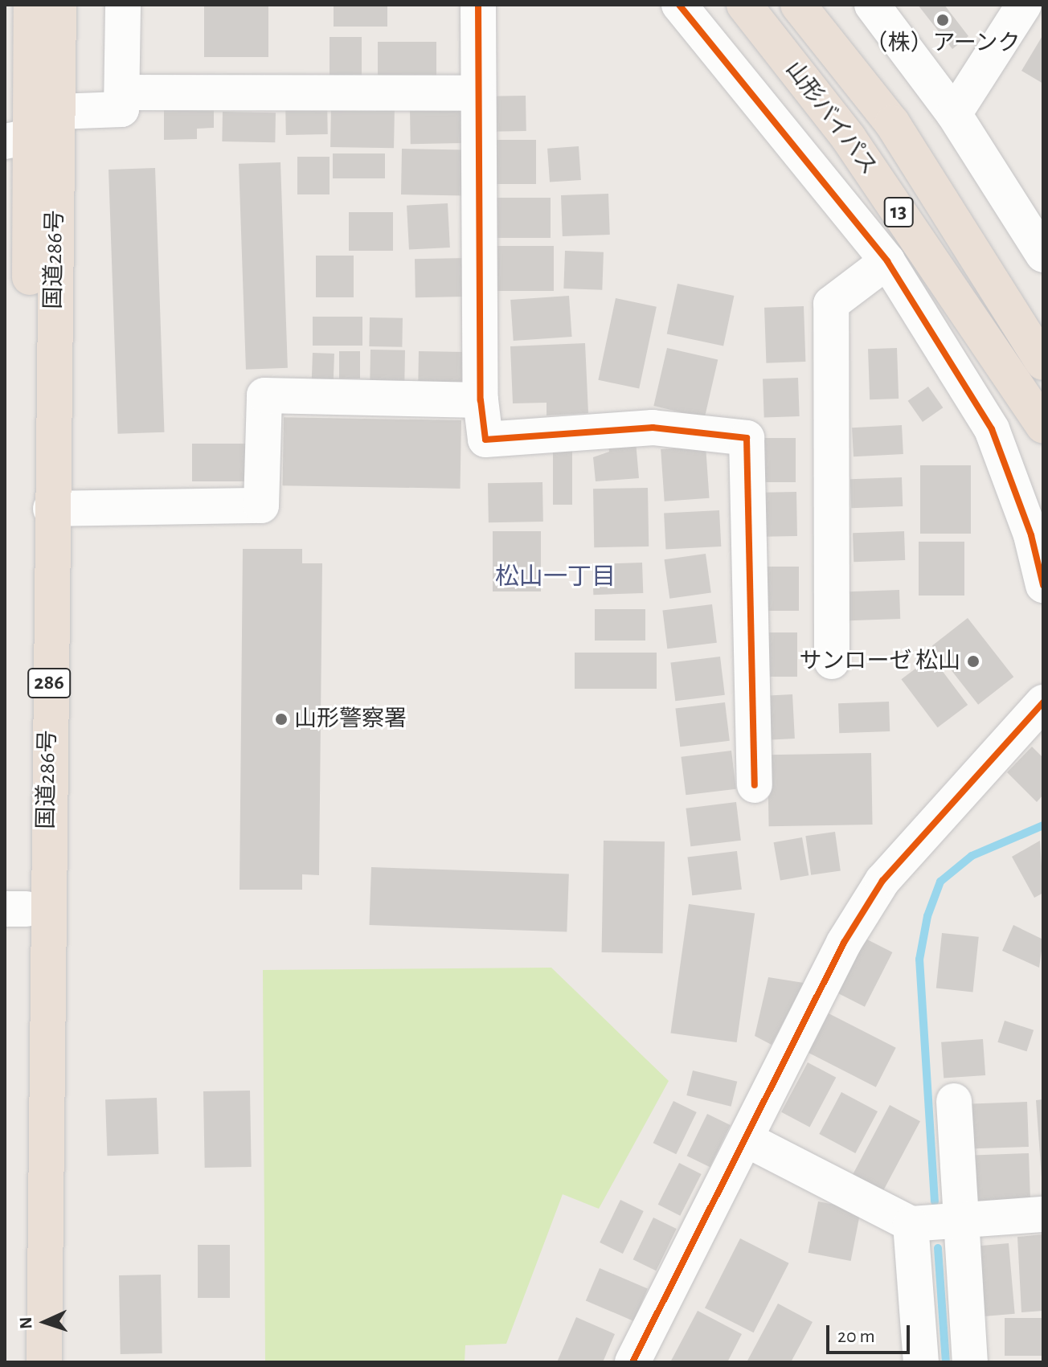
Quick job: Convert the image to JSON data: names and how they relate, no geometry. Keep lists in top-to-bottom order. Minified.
{"streets":{"highway":["山形バイパス","13","国道286号","286"]},"districts":["松山一丁目"],"places":["（株）アーンク","サンローゼ 松山","山形警察署"],"scale_bar":"20 m","north":"left"}
